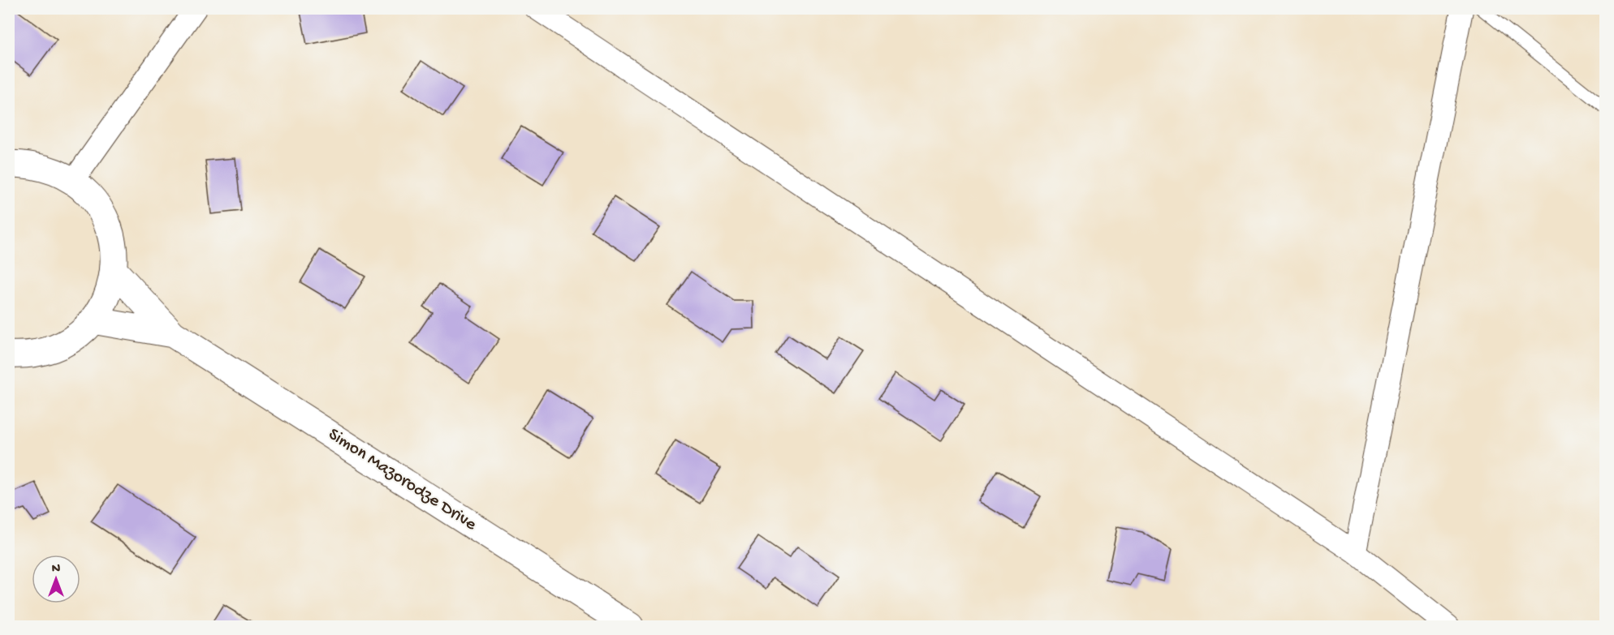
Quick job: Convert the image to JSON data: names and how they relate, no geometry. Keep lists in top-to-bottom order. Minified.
{"streets":{"street":["Simon Mazorodze Drive"]},"north":"top"}
